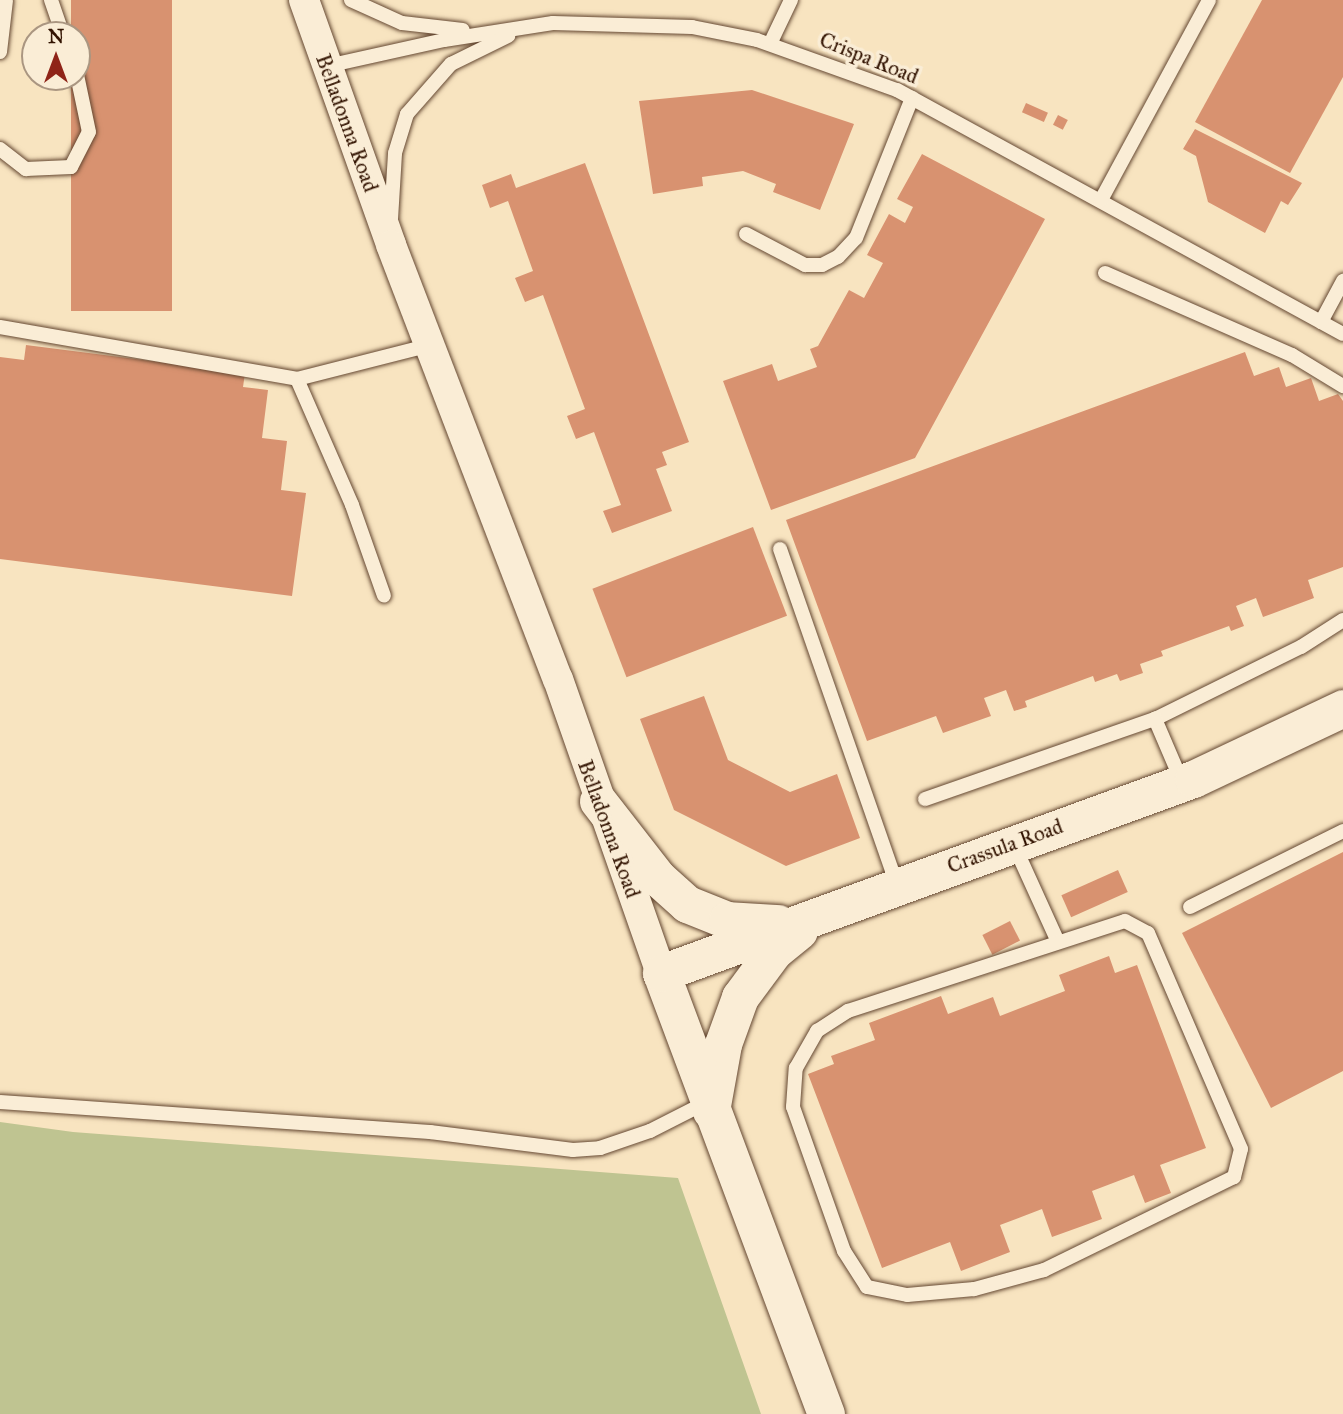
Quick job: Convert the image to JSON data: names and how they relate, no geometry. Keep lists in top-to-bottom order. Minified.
{"streets":{"street":["Belladonna Road","Crassula Road"],"lane":["Crispa Road"]},"crossings":[["Crispa Road","Belladonna Road"],["Belladonna Road","Crassula Road"]],"north":"top"}
